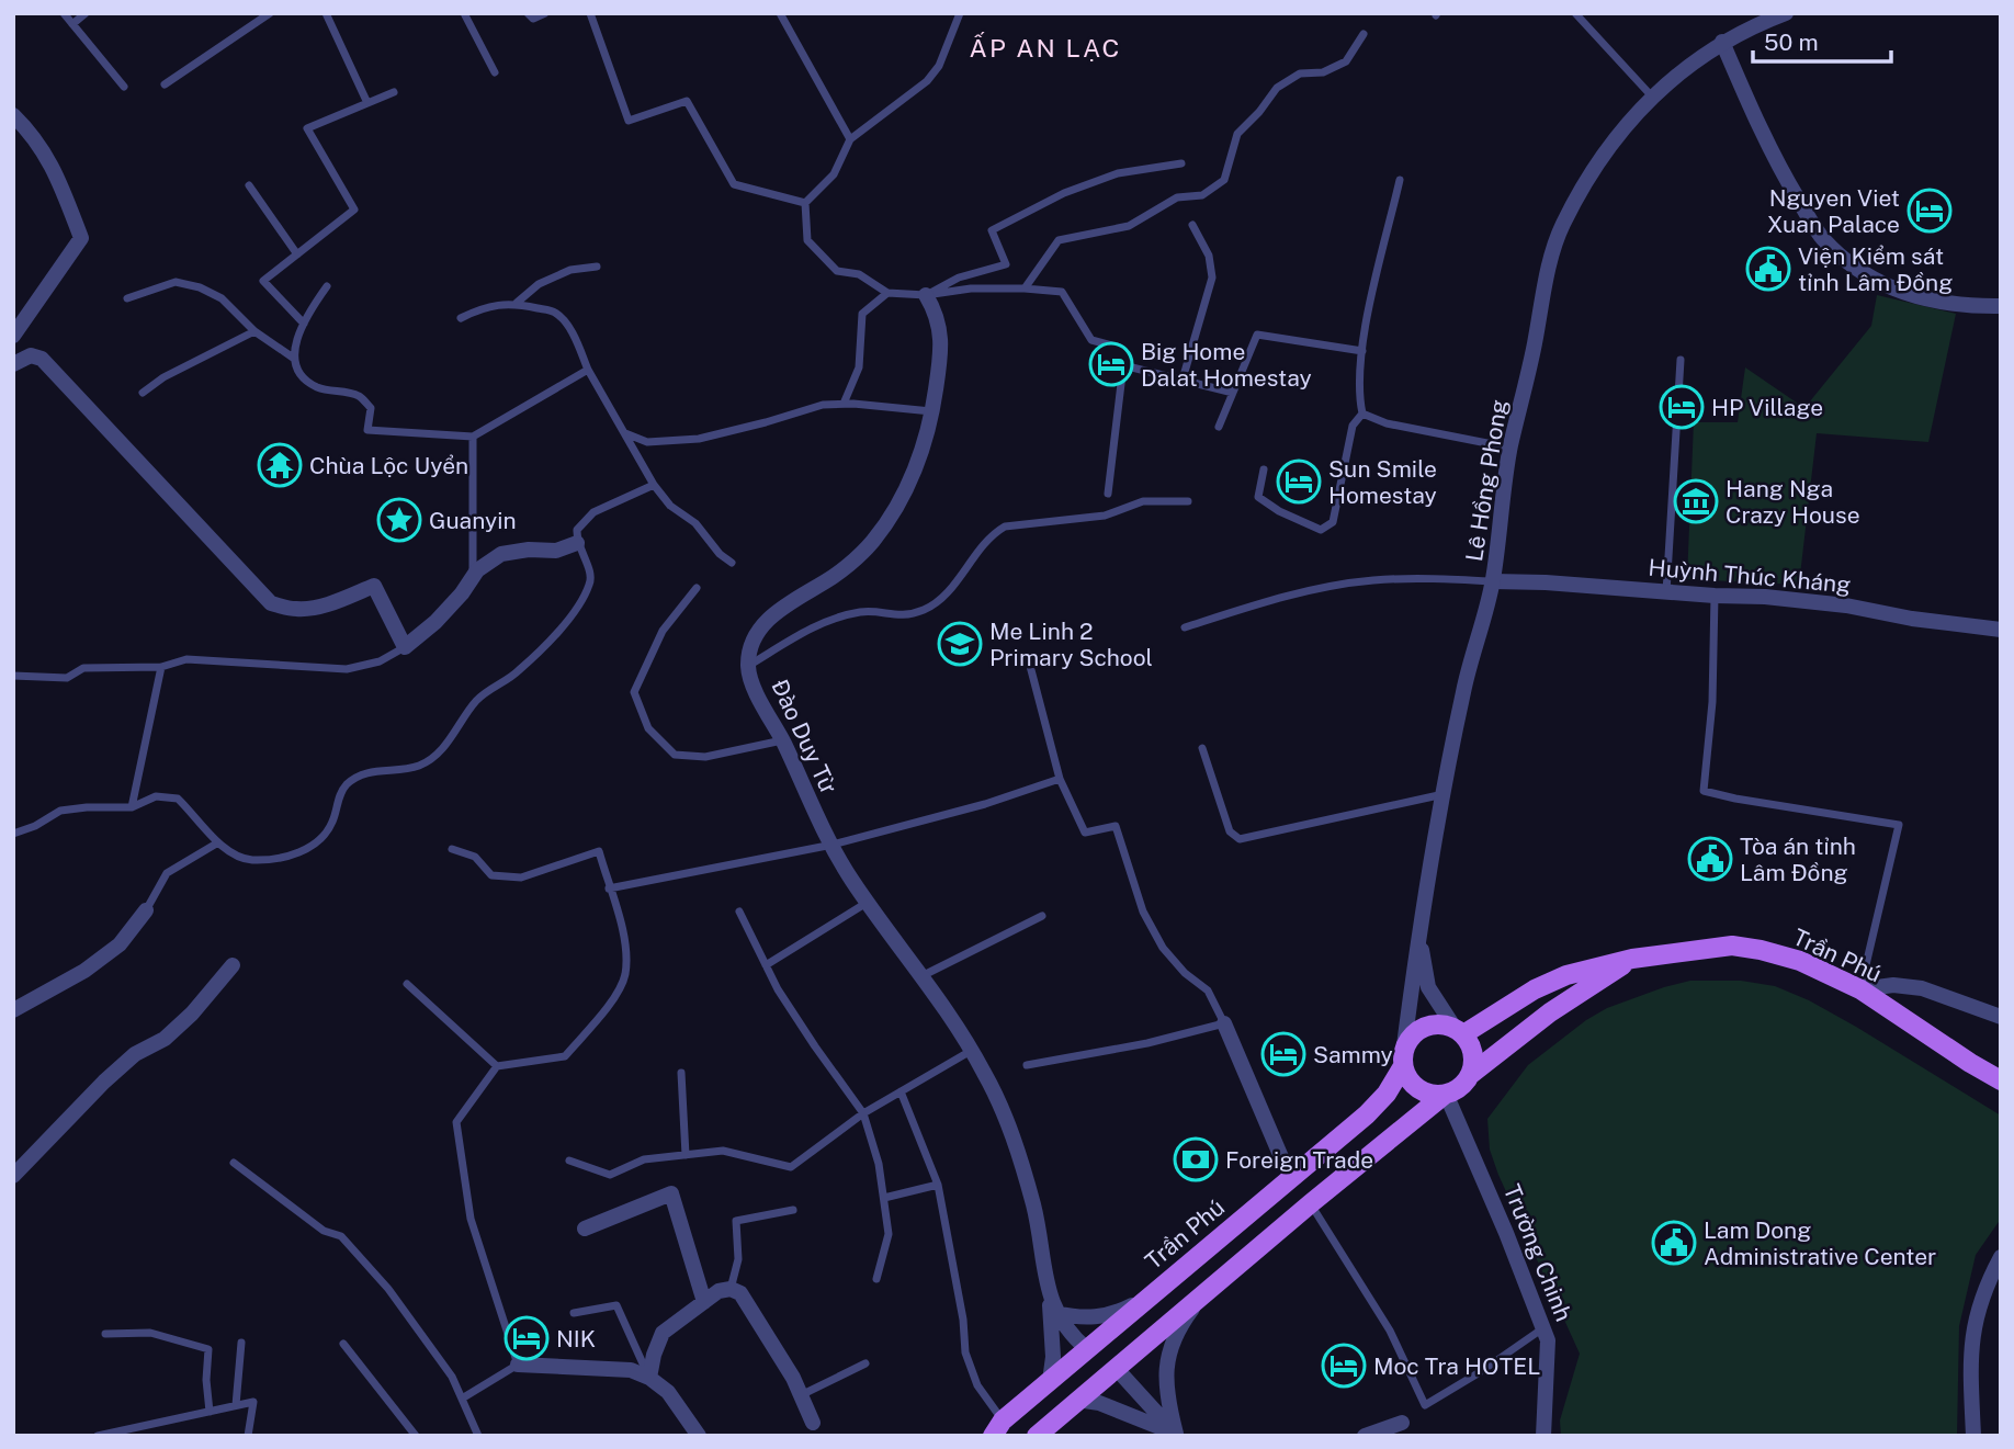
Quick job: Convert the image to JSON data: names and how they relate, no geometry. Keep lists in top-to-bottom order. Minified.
{"streets":{"main road":["Trần Phú"],"street":["Lê Hồng Phong","Huỳnh Thúc Kháng","Đào Duy Từ","Trường Chinh"]},"crossings":[["Lê Hồng Phong","Huỳnh Thúc Kháng"],["Lê Hồng Phong","Trần Phú"],["Lê Hồng Phong","Trường Chinh"],["Đào Duy Từ","Trần Phú"],["Trần Phú","Trường Chinh"]],"districts":["ẤP AN LẠC"],"places":{"hotel":["Nguyen Viet Xuan Palace","Big Home Dalat Homestay","HP Village","Sun Smile Homestay","Sammy","NIK","Moc Tra HOTEL"],"public building":["Viện Kiểm sát tỉnh Lâm Đồng","Tòa án tỉnh Lâm Đồng","Lam Dong Administrative Center"],"temple":["Chùa Lộc Uyển"],"museum":["Hang Nga Crazy House"],"place":["Guanyin"],"school or university":["Me Linh 2 Primary School"],"bank":["Foreign Trade"]},"scale_bar":"50 m"}
